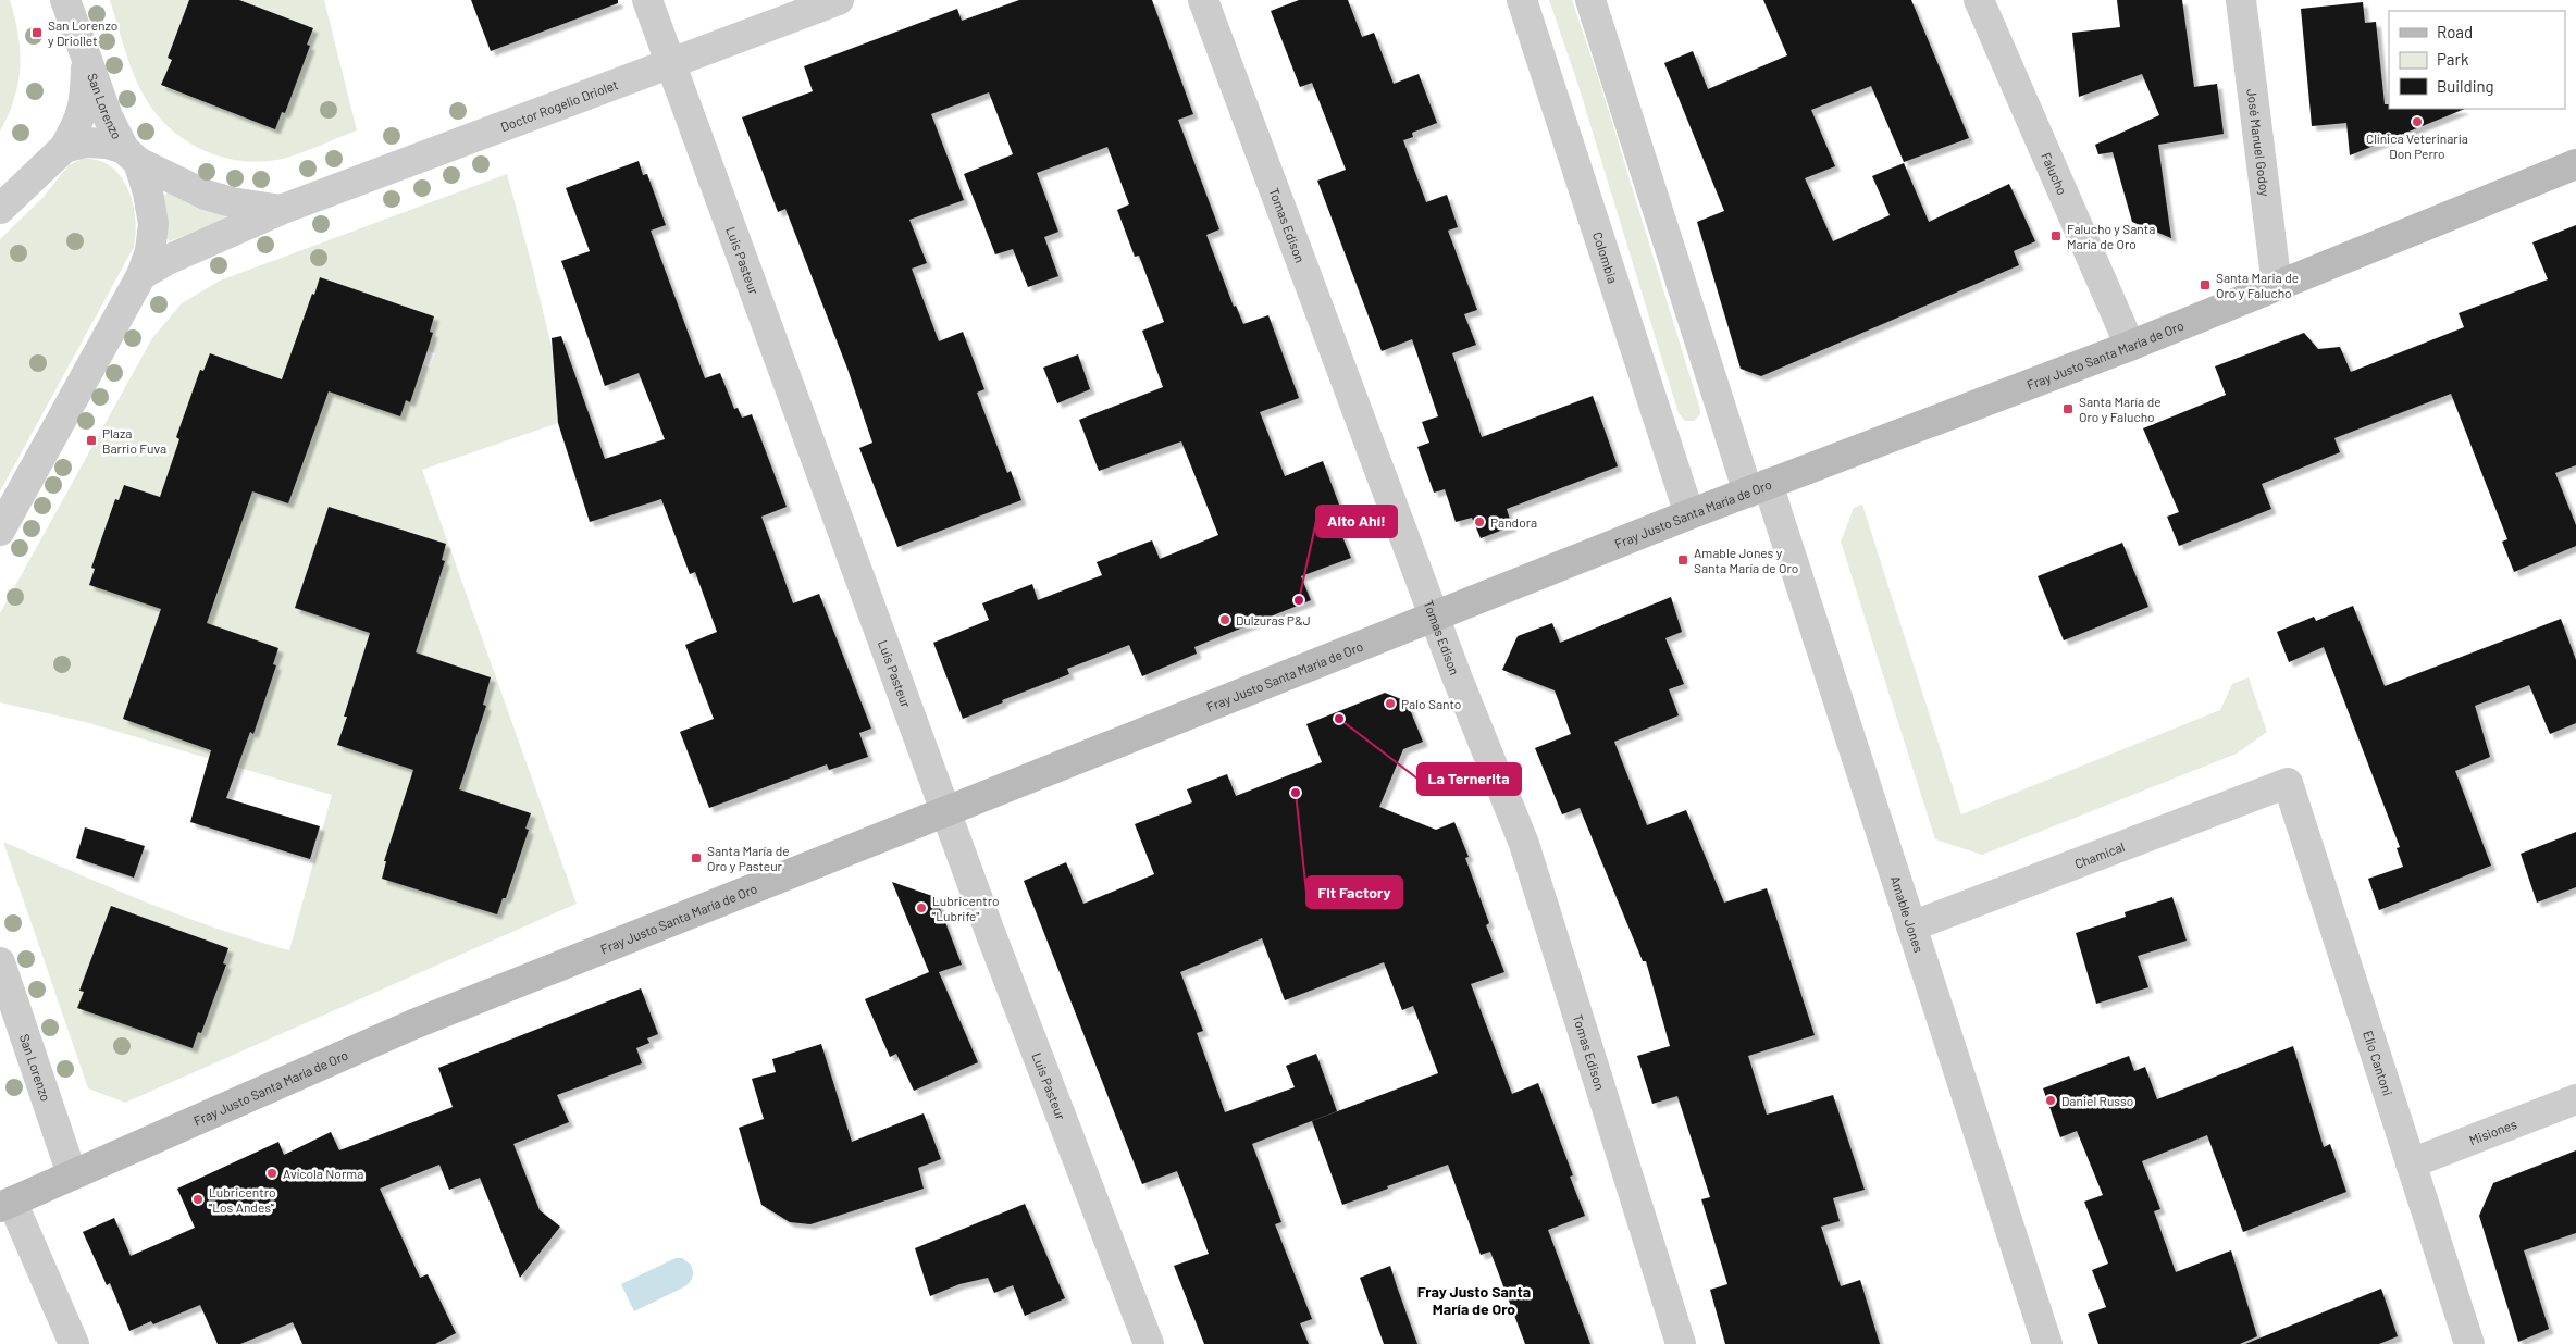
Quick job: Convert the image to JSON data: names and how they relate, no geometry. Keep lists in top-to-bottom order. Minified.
{"streets":{"main road":["Fray Justo Santa María de Oro"],"street":["Doctor Rogelio Driolet","San Lorenzo","José Manuel Godoy","Falucho","Tomas Edison","Colombia","Luis Pasteur","Chamical","Amable Jones","Elio Cantoni","Misiones"]},"crossings":[["Doctor Rogelio Driolet","San Lorenzo"],["Doctor Rogelio Driolet","Luis Pasteur"],["San Lorenzo","Fray Justo Santa María de Oro"],["José Manuel Godoy","Fray Justo Santa María de Oro"],["Falucho","Fray Justo Santa María de Oro"],["Tomas Edison","Fray Justo Santa María de Oro"],["Colombia","Fray Justo Santa María de Oro"],["Luis Pasteur","Fray Justo Santa María de Oro"],["Fray Justo Santa María de Oro","Amable Jones"],["Chamical","Amable Jones"],["Chamical","Elio Cantoni"],["Elio Cantoni","Misiones"]],"districts":["Fray Justo Santa María de Oro"],"places":{"transit":["San Lorenzo y Driollet","Falucho y Santa María de Oro","Santa Maria de Oro y Falucho","Santa María de Oro y Falucho","Plaza Barrio Fuva","Amable Jones y Santa María de Oro","Santa María de Oro y Pasteur"],"other":["Clínica Veterinaria Don Perro","Pandora","Alto Ahí!","Dulzuras P&J","Palo Santo","La Ternerita","Fit Factory","Lubricentro \"Lubrife\"","Daniel Russo","Avícola Norma","Lubricentro \"Los Andes\""]},"legend":["Road","Park","Building"]}
